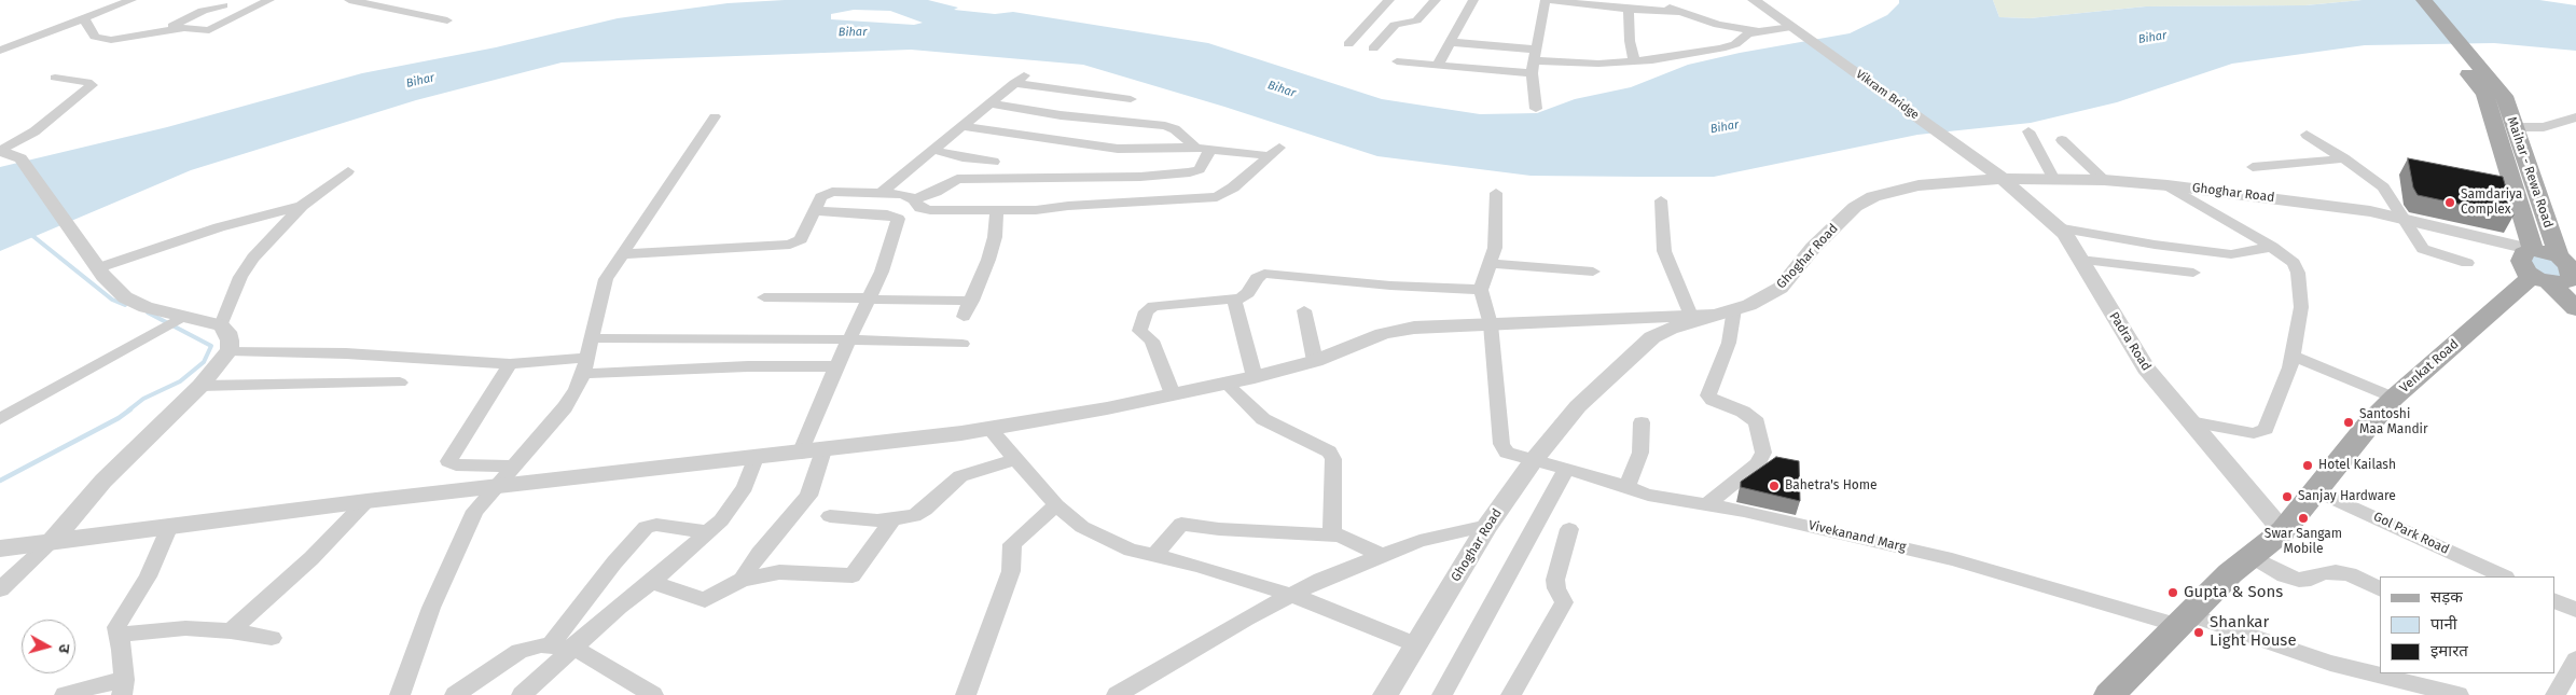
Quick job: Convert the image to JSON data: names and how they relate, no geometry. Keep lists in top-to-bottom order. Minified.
{"streets":{"main road":["Maihar - Rewa Road","Venkat Road"],"street":["Vikram Bridge","Ghoghar Road","Padra Road","Gol Park Road","Vivekanand Marg"]},"crossings":[["Vikram Bridge","Padra Road"],["Maihar - Rewa Road","Ghoghar Road"],["Maihar - Rewa Road","Venkat Road"],["Ghoghar Road","Padra Road"],["Ghoghar Road","Venkat Road"],["Ghoghar Road","Vivekanand Marg"],["Padra Road","Venkat Road"],["Venkat Road","Gol Park Road"],["Venkat Road","Vivekanand Marg"]],"water":["Bihar"],"places":["Samdariya Complex","Santoshi Maa Mandir","Hotel Kailash","Bahetra's Home","Sanjay Hardware","Swar Sangam Mobile","Gupta & Sons","Shankar Light House"],"legend":["सड़क","पानी","इमारत"],"north":"right"}
